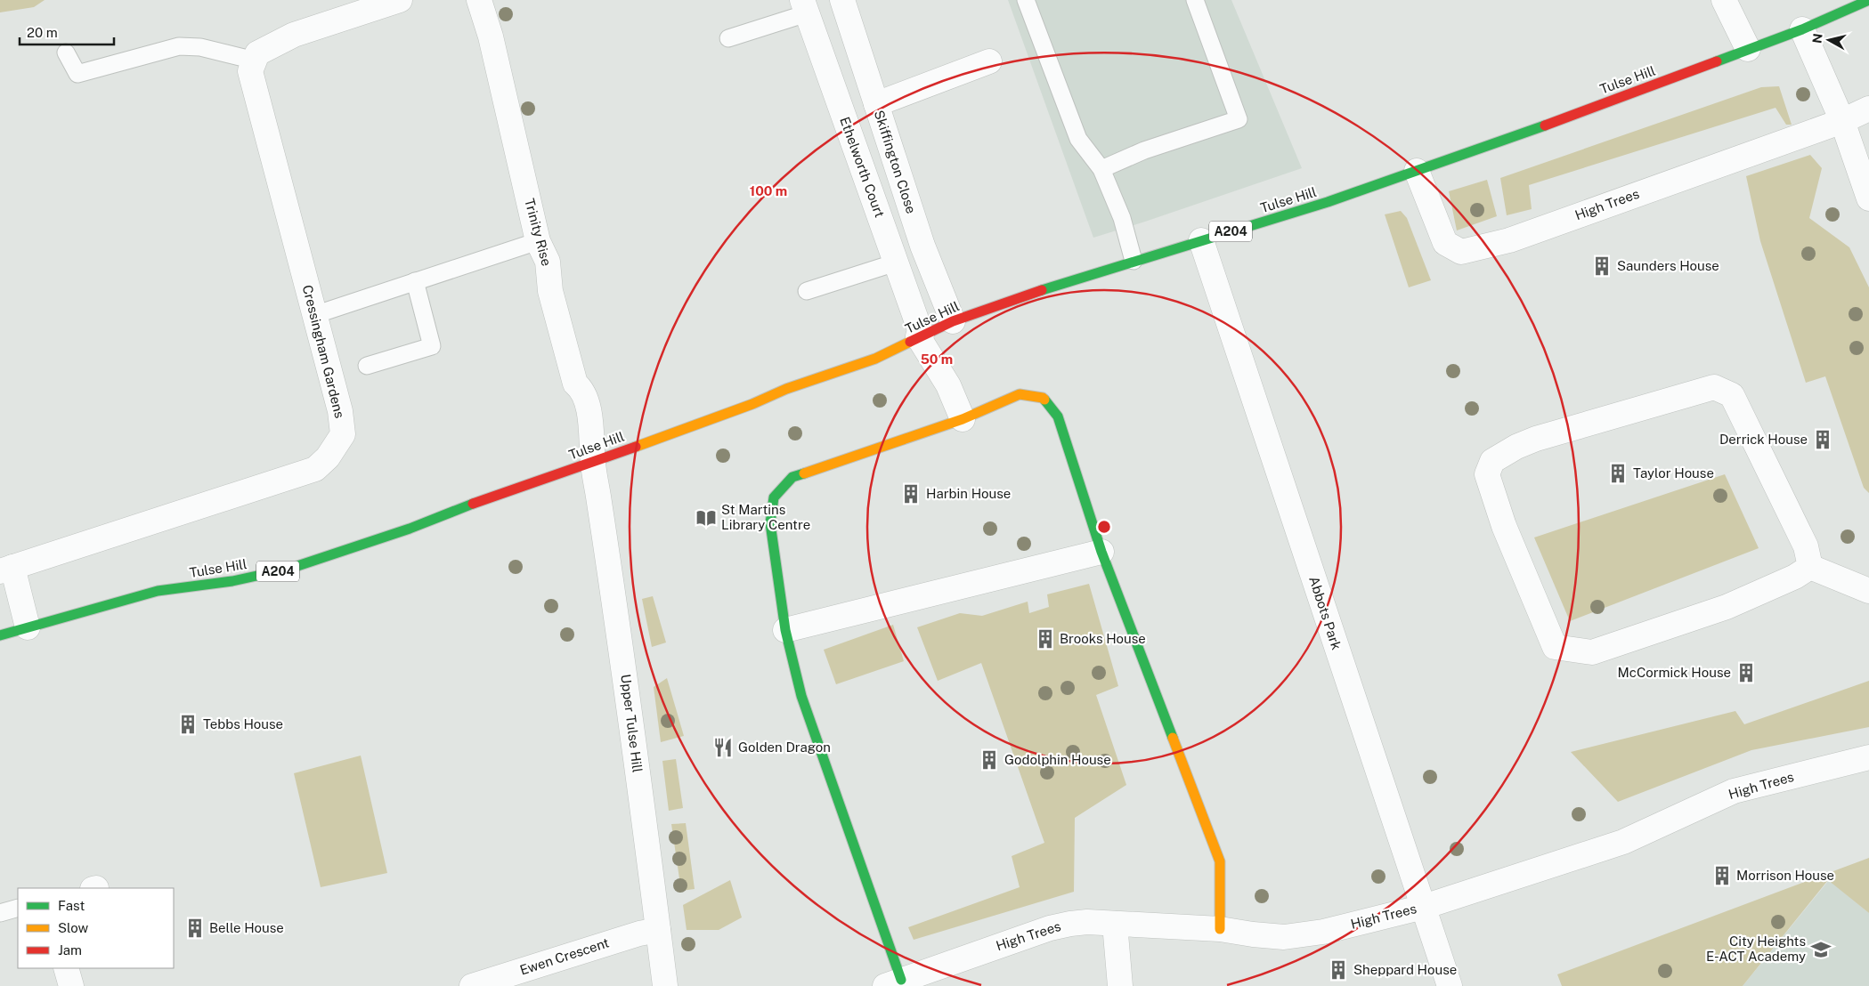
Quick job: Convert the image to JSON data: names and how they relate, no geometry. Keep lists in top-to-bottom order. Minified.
{"streets":{"main road":["Tulse Hill","A204"],"street":["Skiffington Close","Ethelworth Court","High Trees","Trinity Rise","Cressingham Gardens","Abbots Park","Upper Tulse Hill","Ewen Crescent"]},"crossings":[["Tulse Hill","Skiffington Close"],["Tulse Hill","Ethelworth Court"],["Tulse Hill","High Trees"],["Tulse Hill","Trinity Rise"],["Tulse Hill","Abbots Park"],["Tulse Hill","Upper Tulse Hill"],["High Trees","Abbots Park"],["Trinity Rise","Upper Tulse Hill"],["Upper Tulse Hill","Ewen Crescent"]],"places":{"building":["Saunders House","Derrick House","Taylor House","Harbin House","Brooks House","McCormick House","Tebbs House","Godolphin House","Morrison House","Belle House","Sheppard House"],"library":["St Martins Library Centre"],"restaurant":["Golden Dragon"],"school or university":["City Heights E-ACT Academy"]},"legend":["Fast","Slow","Jam"],"scale_bar":"20 m","north":"left","rings":["100 m","50 m"]}
